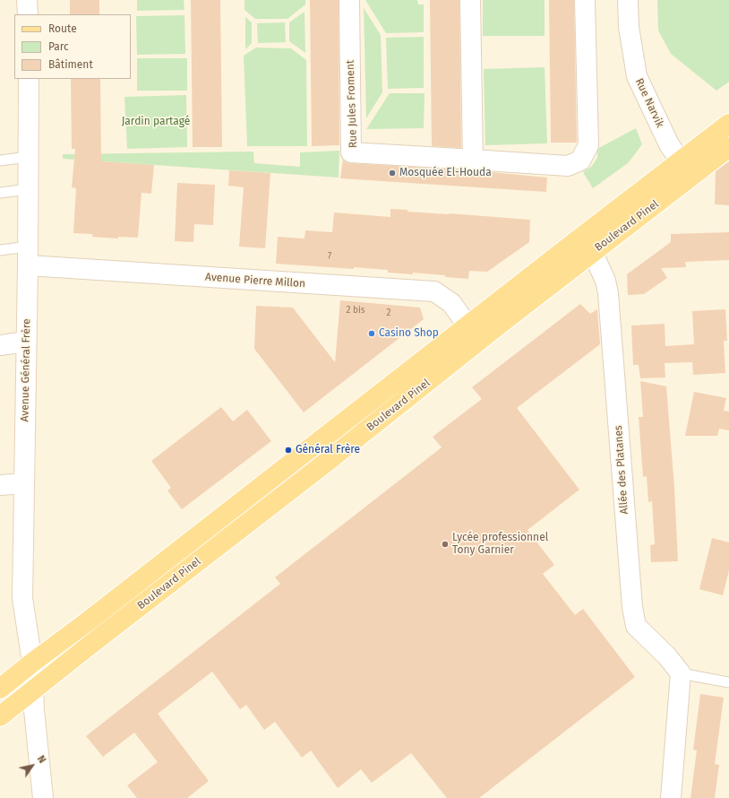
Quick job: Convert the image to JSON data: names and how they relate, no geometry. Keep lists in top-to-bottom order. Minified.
{"streets":{"main road":["Boulevard Pinel"],"street":["Rue Narvik","Rue Jules Froment","Avenue Pierre Millon","Avenue Général Frère","Allée des Platanes"]},"crossings":[["Rue Narvik","Boulevard Pinel"],["Boulevard Pinel","Avenue Pierre Millon"],["Boulevard Pinel","Avenue Général Frère"],["Boulevard Pinel","Allée des Platanes"],["Avenue Pierre Millon","Avenue Général Frère"]],"parks":["Jardin partagé"],"places":["Mosquée El-Houda","Casino Shop","Général Frère","Lycée professionnel Tony Garnier"],"house_numbers":["7","2 bis","2"],"legend":["Route","Parc","Bâtiment"],"north":"top right"}
